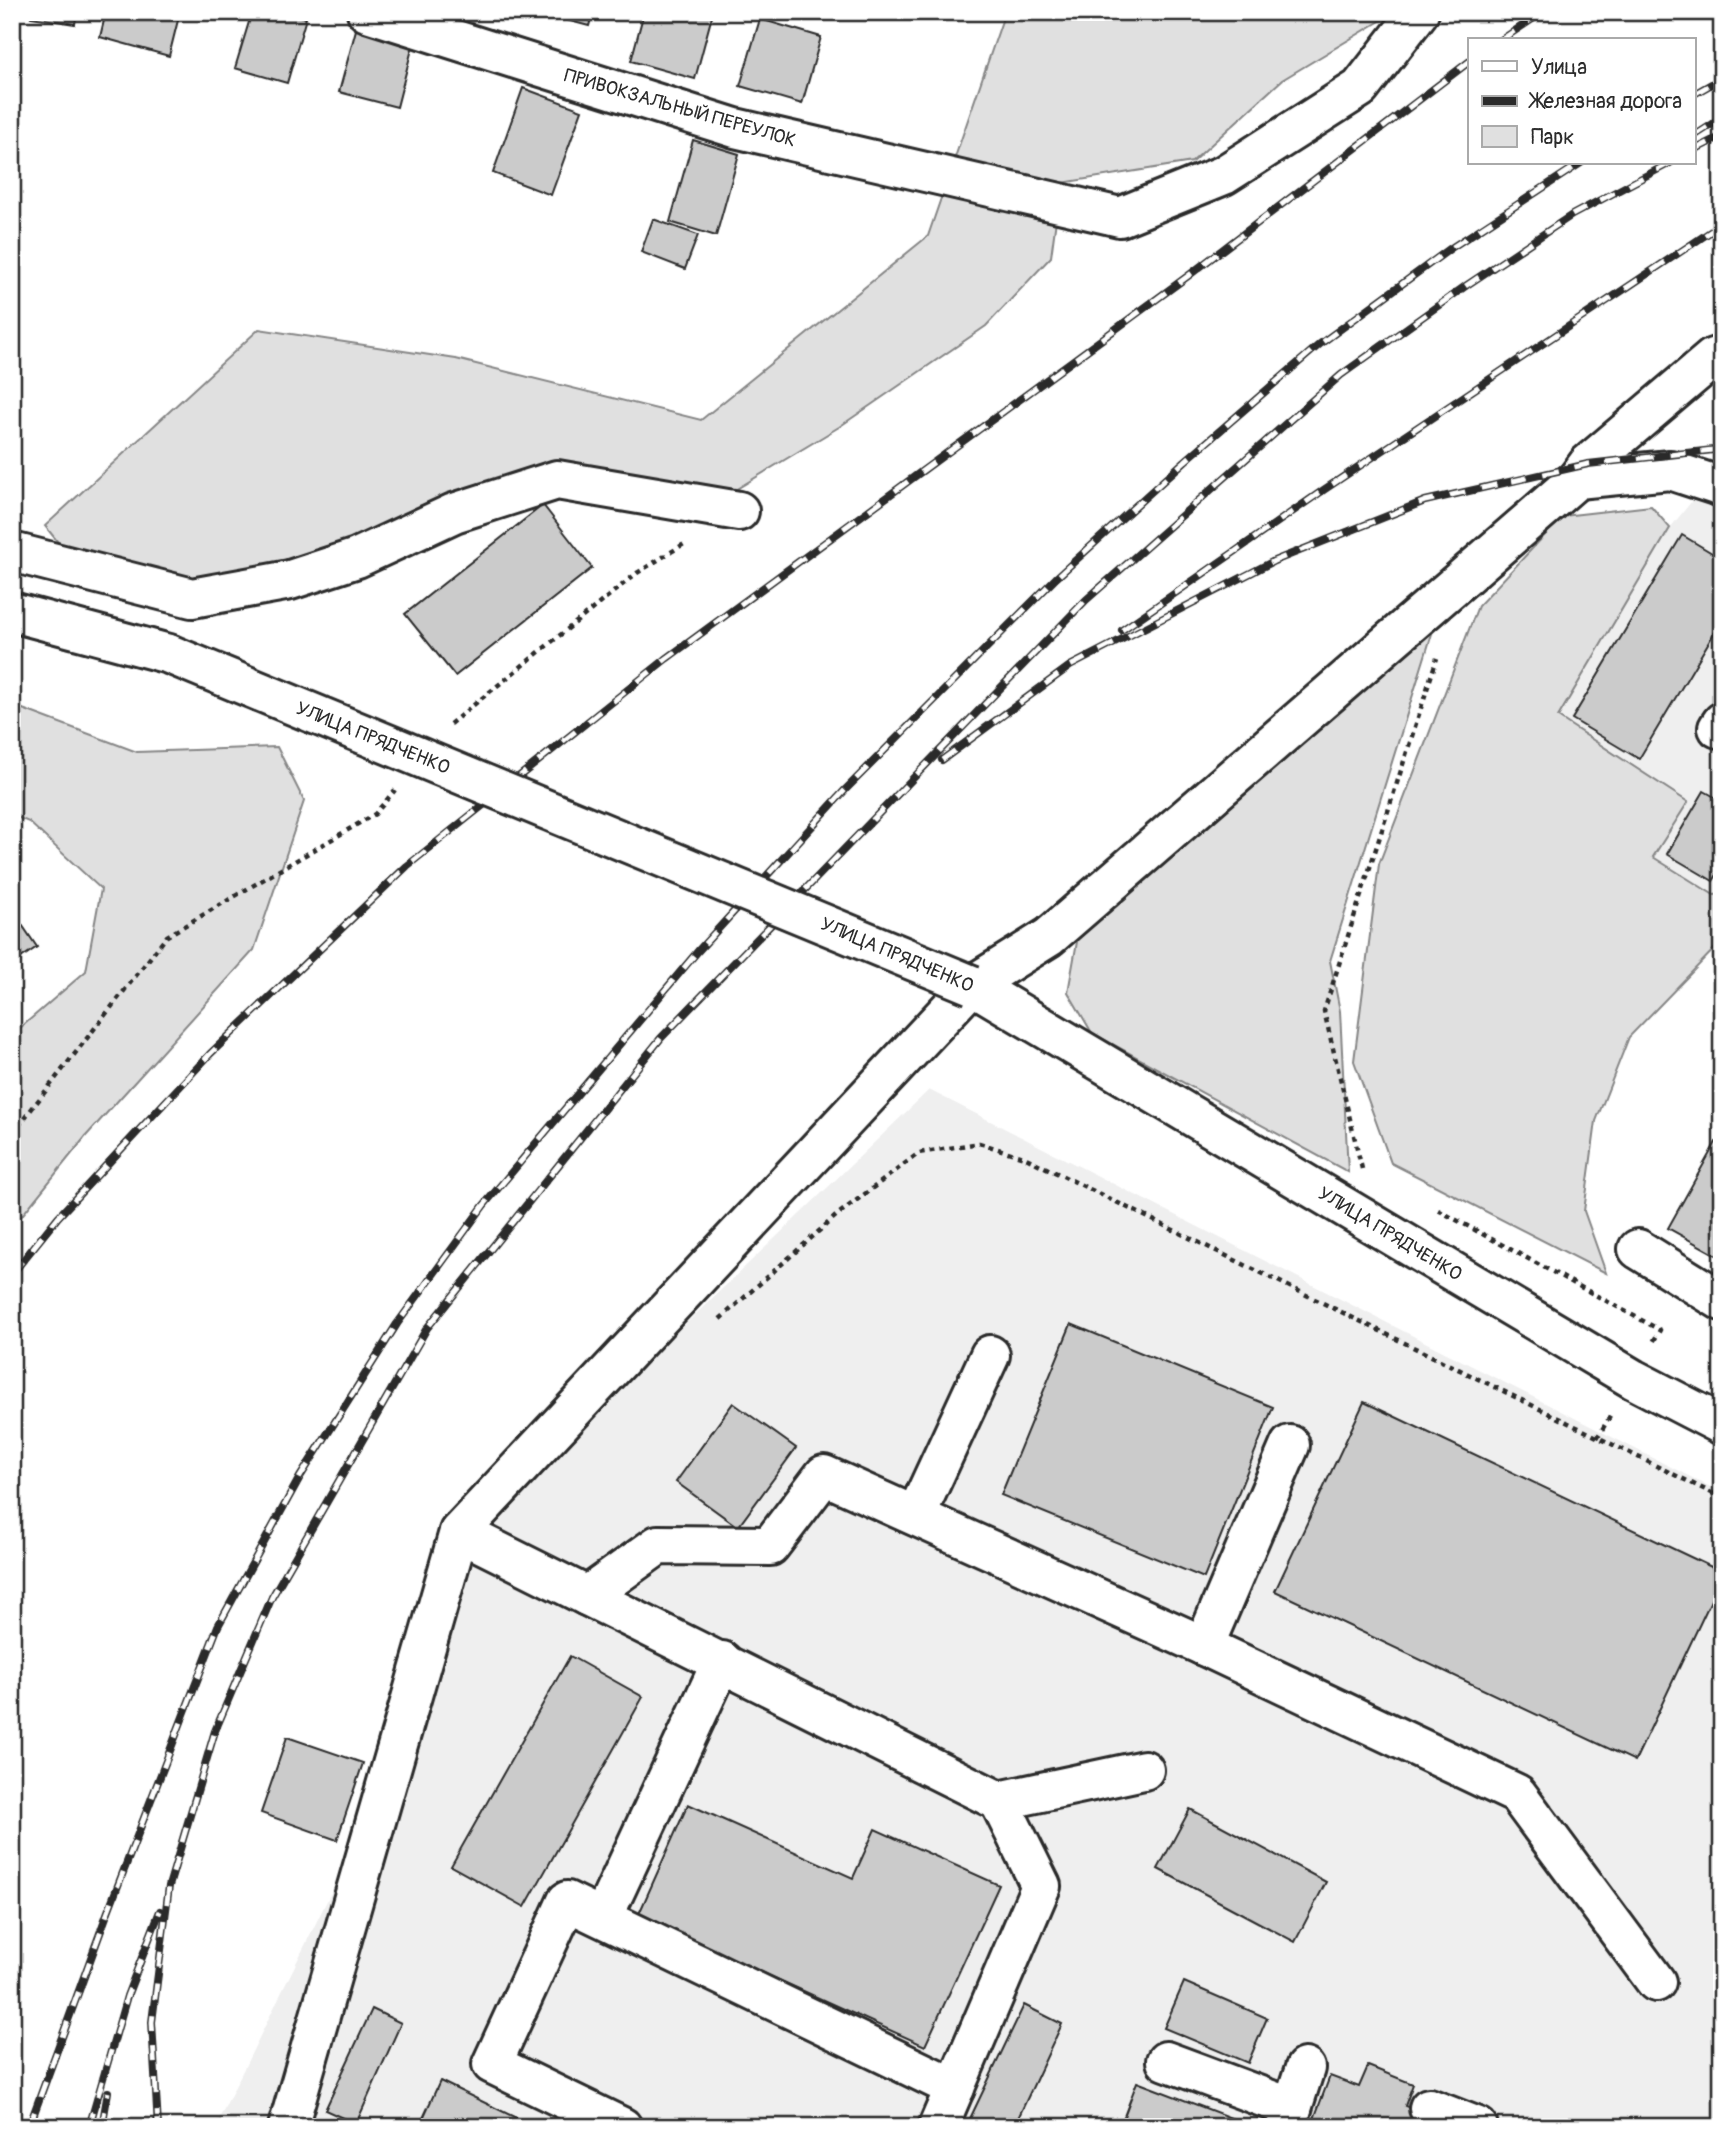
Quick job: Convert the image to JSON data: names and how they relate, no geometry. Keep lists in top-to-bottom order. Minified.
{"streets":{"main road":["ПРИВОКЗАЛЬНЫЙ ПЕРЕУЛОК","УЛИЦА ПРЯДЧЕНКО"]},"legend":["Улица","Железная дорога","Парк"]}
